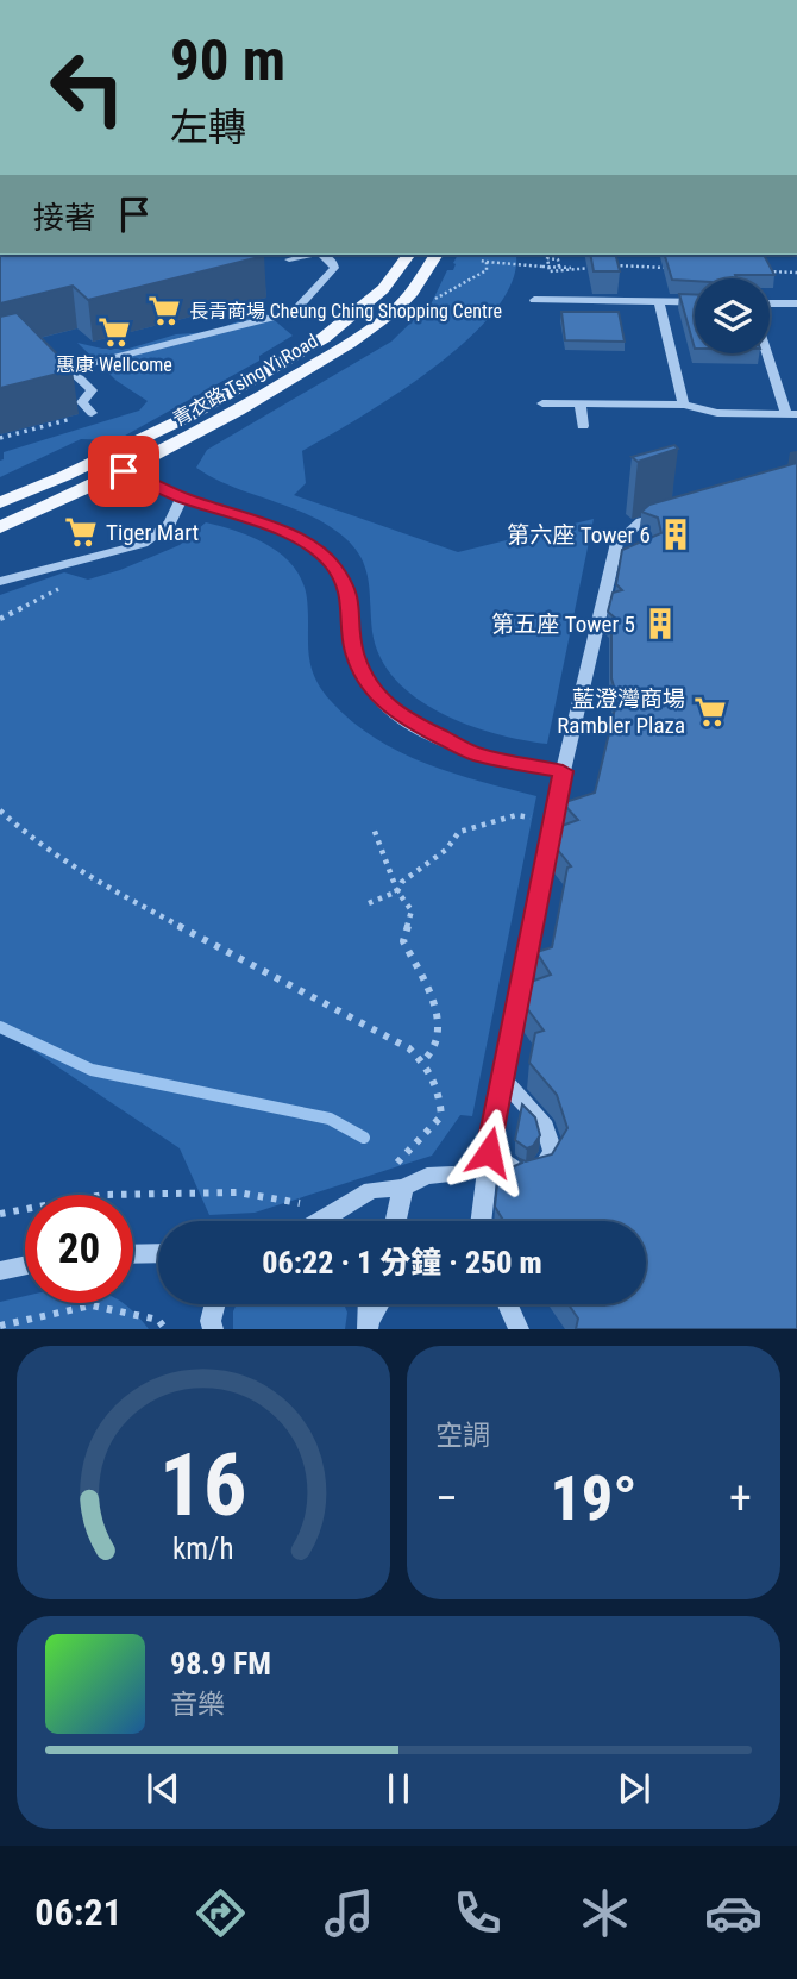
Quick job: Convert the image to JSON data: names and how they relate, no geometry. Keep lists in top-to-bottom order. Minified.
{"streets":{"main road":["青衣路 Tsing Yi Road"]},"places":{"supermarket":["長青商場 Cheung Ching Shopping Centre","惠康 Wellcome","Tiger Mart","藍澄灣商場 Rambler Plaza"],"building":["第六座 Tower 6","第五座 Tower 5"]},"page":{"turn":["90 m","左轉"],"then":"接著","limit":"20","trip":"06:22 · 1 分鐘 · 250 m","tile":"空調","heat":["−","19°","+"],"song":["98.9 FM","音樂"],"tabs":"06:21","gauge":["16","km/h"]}}
